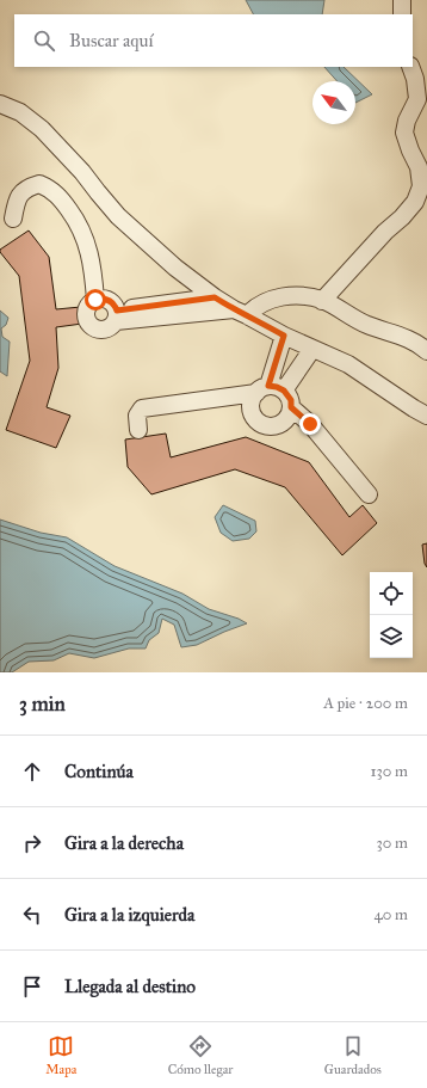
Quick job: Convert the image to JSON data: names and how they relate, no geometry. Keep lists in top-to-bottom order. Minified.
{"north":"top left","page":{"search":"Buscar aquí","heading":["3 min","A pie · 200 m"],"list":[["Continúa","130 m"],["Gira a la derecha","30 m"],["Gira a la izquierda","40 m"],"Llegada al destino"],"nav":["Mapa","Cómo llegar","Guardados"]}}
